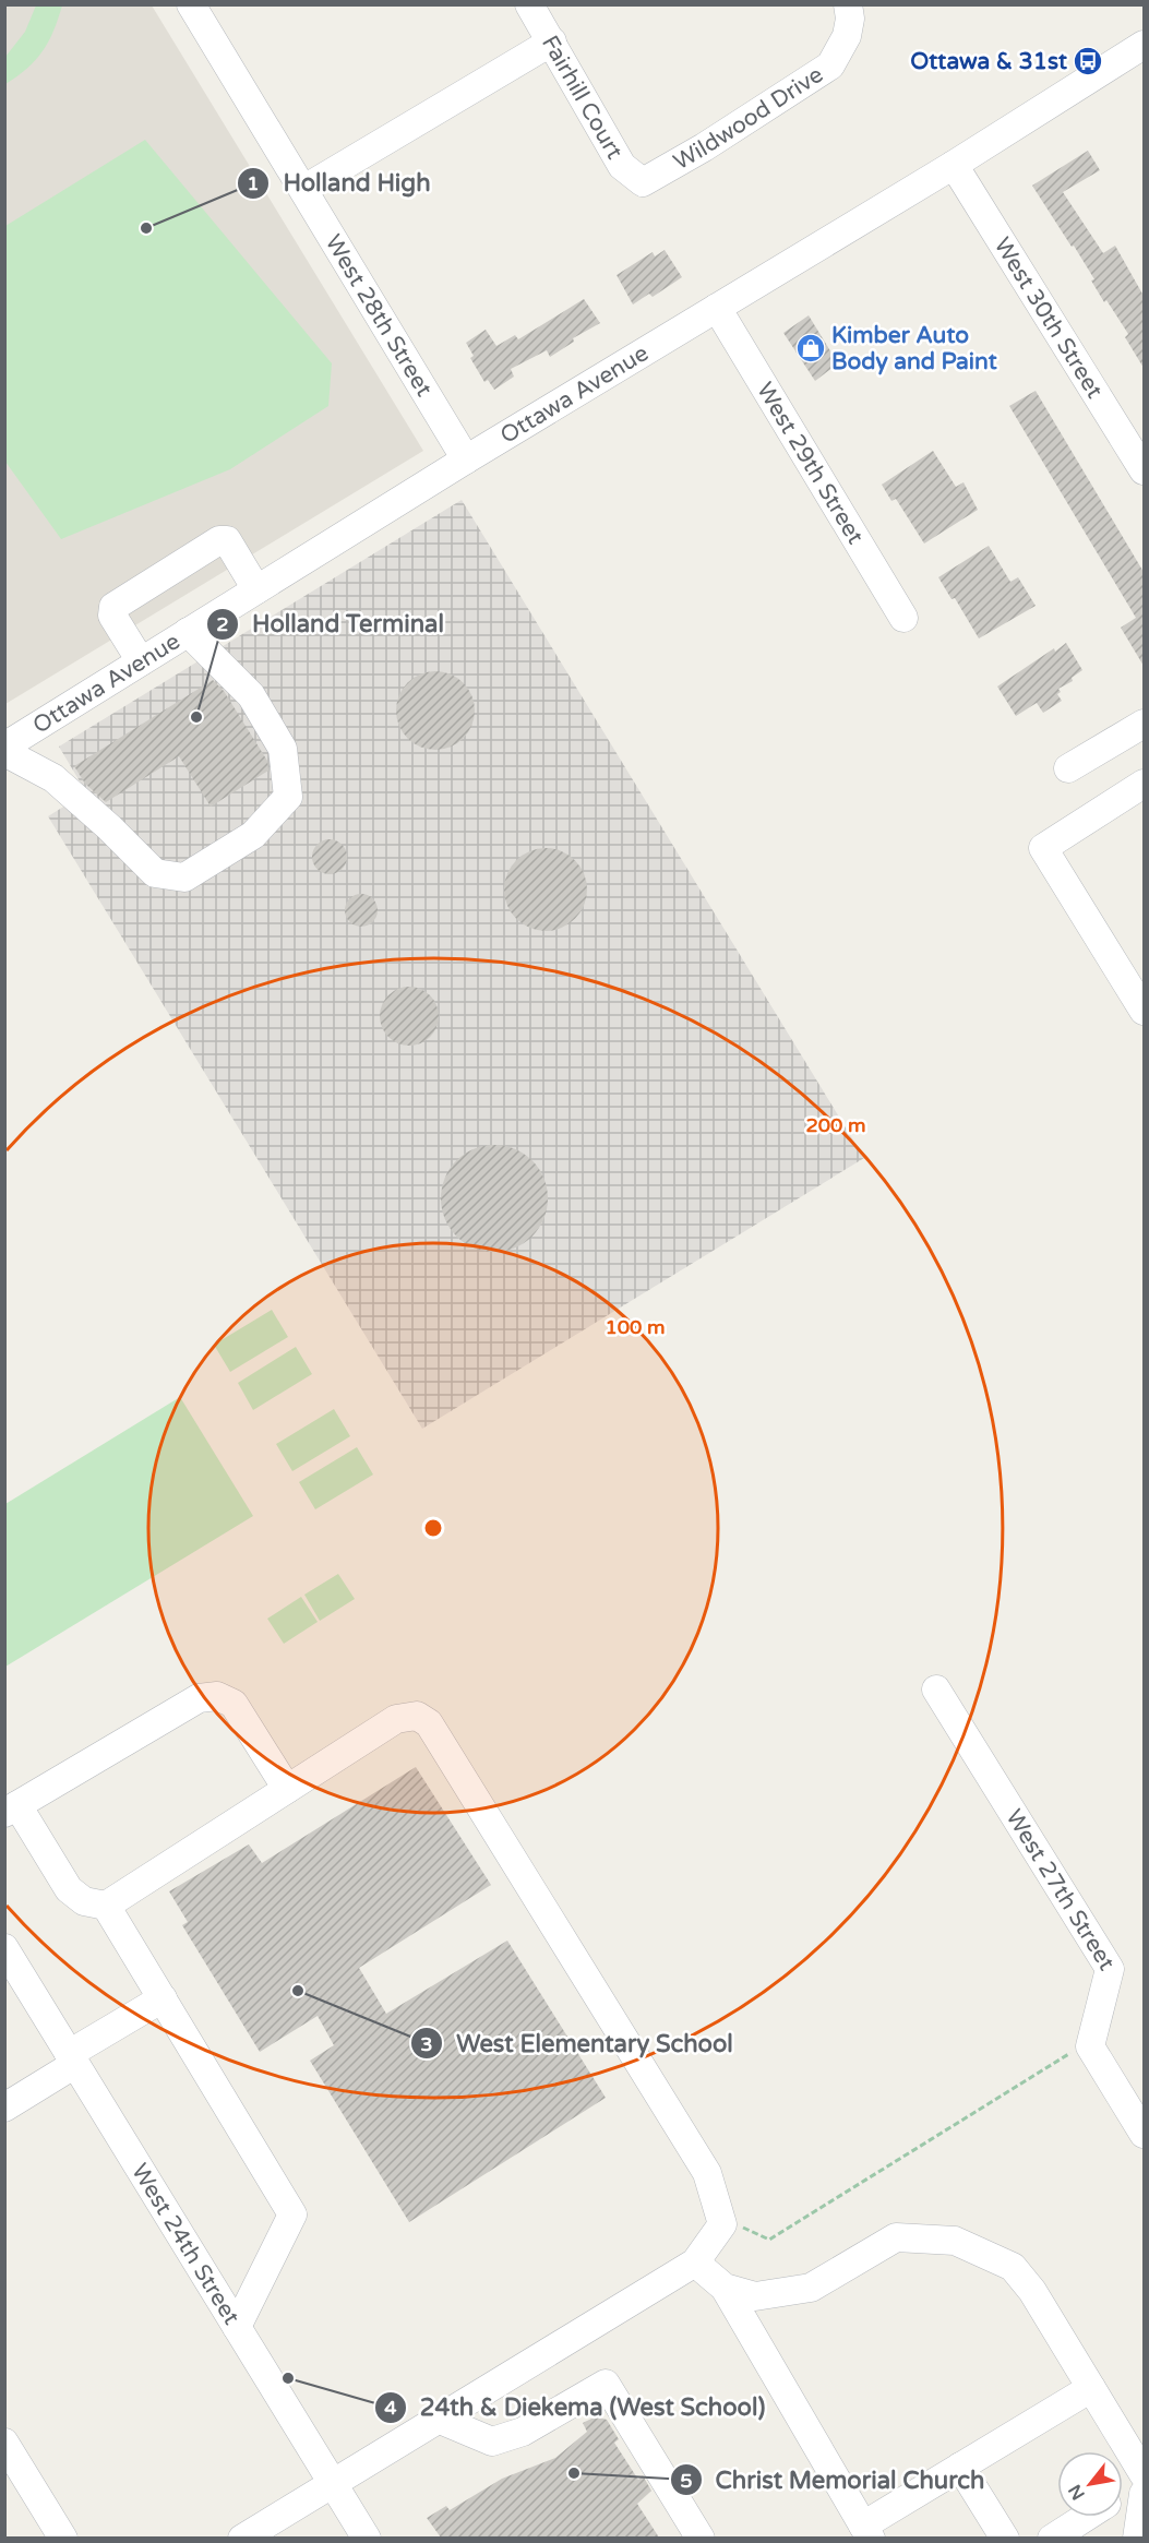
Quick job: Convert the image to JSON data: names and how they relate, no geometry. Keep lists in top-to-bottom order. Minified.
{"streets":{"street":["Fairhill Court","Wildwood Drive","West 28th Street","West 30th Street","Ottawa Avenue","West 29th Street","West 27th Street","West 24th Street"]},"crossings":[["Fairhill Court","Wildwood Drive"],["West 28th Street","Ottawa Avenue"],["West 30th Street","Ottawa Avenue"],["Ottawa Avenue","West 29th Street"]],"places":{"bus stop":["Ottawa & 31st"],"other":["Holland High","Holland Terminal","West Elementary School","24th & Diekema (West School)","Christ Memorial Church"],"shop":["Kimber Auto Body and Paint"]},"north":"bottom left","rings":["200 m","100 m"]}
